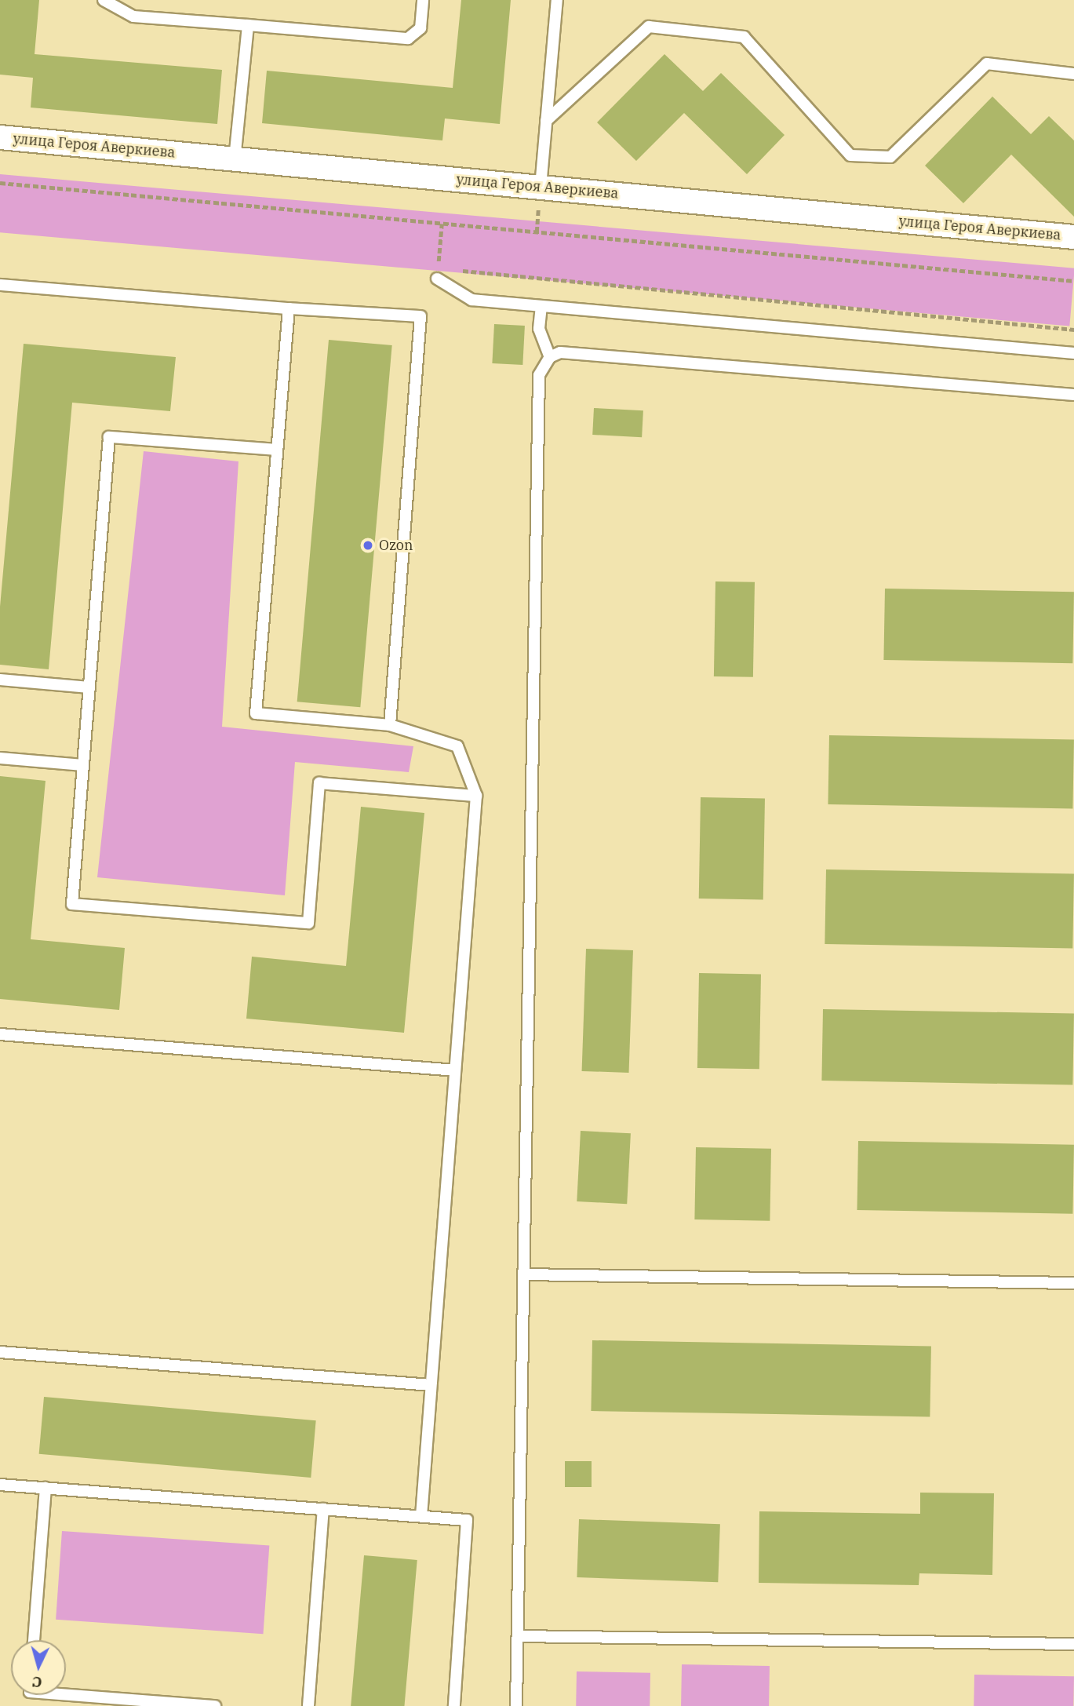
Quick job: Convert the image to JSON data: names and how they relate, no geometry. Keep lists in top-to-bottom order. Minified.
{"streets":{"street":["улица Героя Аверкиева"]},"places":["Ozon"],"north":"bottom"}
